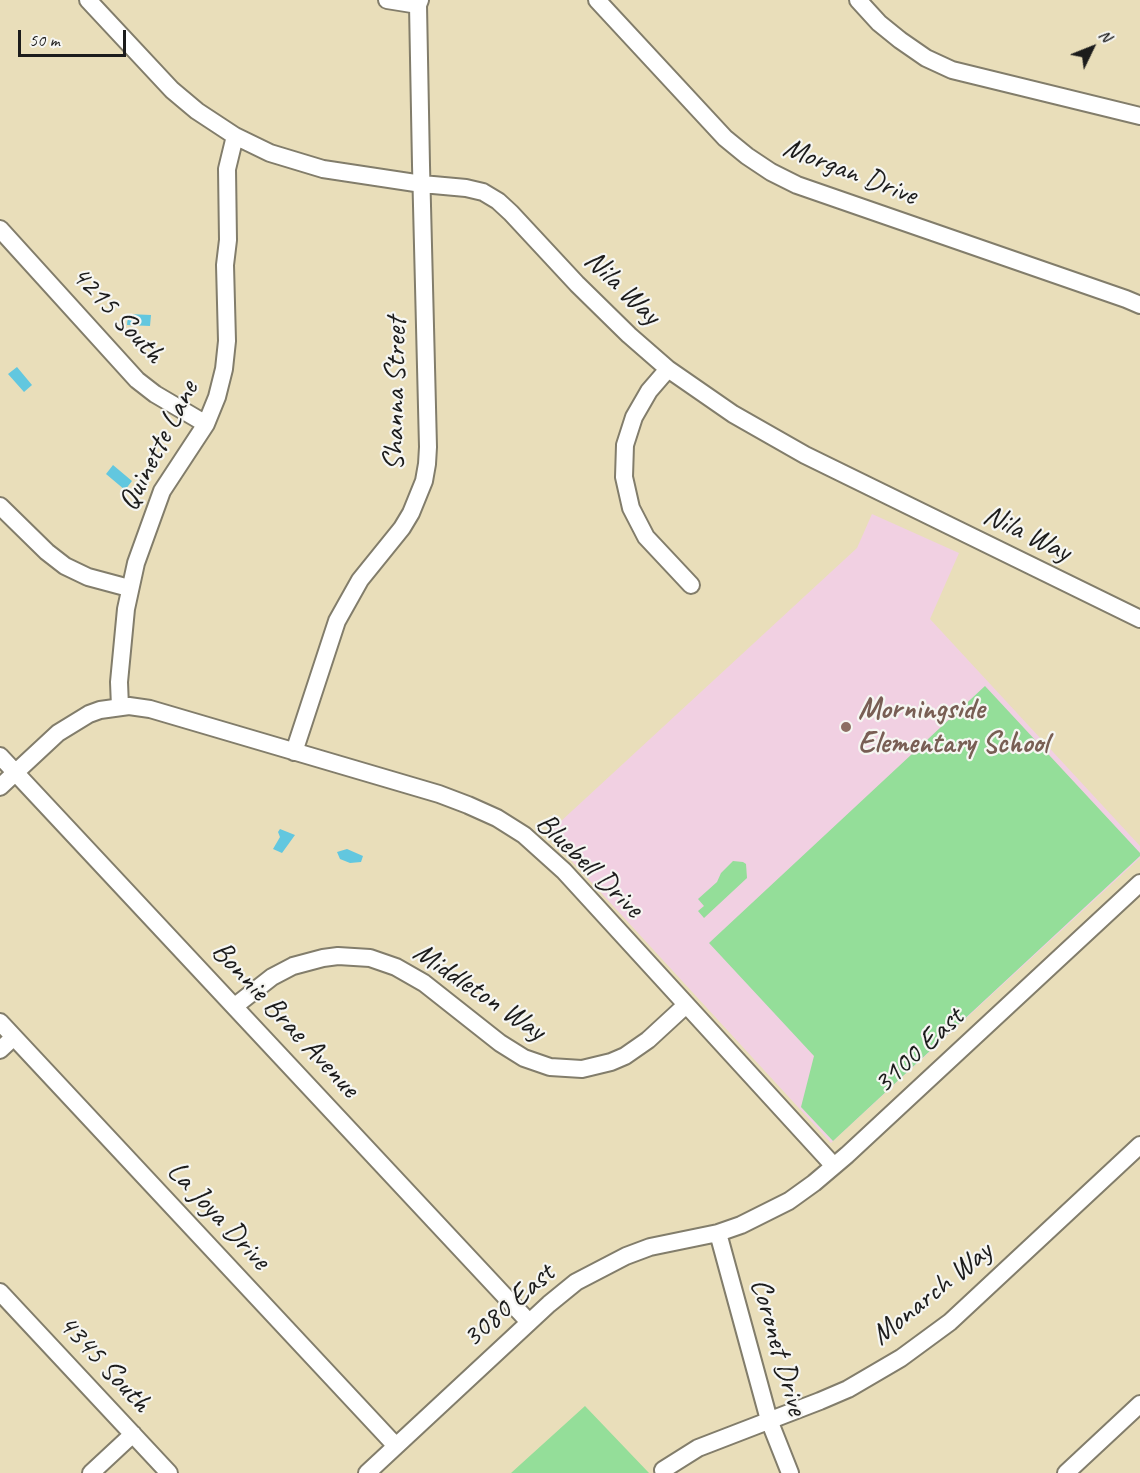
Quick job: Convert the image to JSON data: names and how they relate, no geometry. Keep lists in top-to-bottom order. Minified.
{"streets":{"street":["Morgan Drive","Nila Way","4215 South","Shanna Street","Quinette Lane","Bluebell Drive","Middleton Way","Bonnie Brae Avenue","3100 East","La Joya Drive","Monarch Way","3080 East","Coronet Drive","4345 South"]},"crossings":[["Nila Way","Shanna Street"],["Nila Way","Quinette Lane"],["4215 South","Quinette Lane"],["Shanna Street","Bluebell Drive"],["Quinette Lane","Bluebell Drive"],["Bluebell Drive","Middleton Way"],["Bluebell Drive","Bonnie Brae Avenue"],["Bluebell Drive","3100 East"],["Middleton Way","Bonnie Brae Avenue"],["Bonnie Brae Avenue","3080 East"],["3100 East","3080 East"],["3100 East","Coronet Drive"],["La Joya Drive","3080 East"],["Monarch Way","Coronet Drive"],["3080 East","Coronet Drive"]],"places":["Morningside Elementary School"],"scale_bar":"50 m","north":"top right"}
